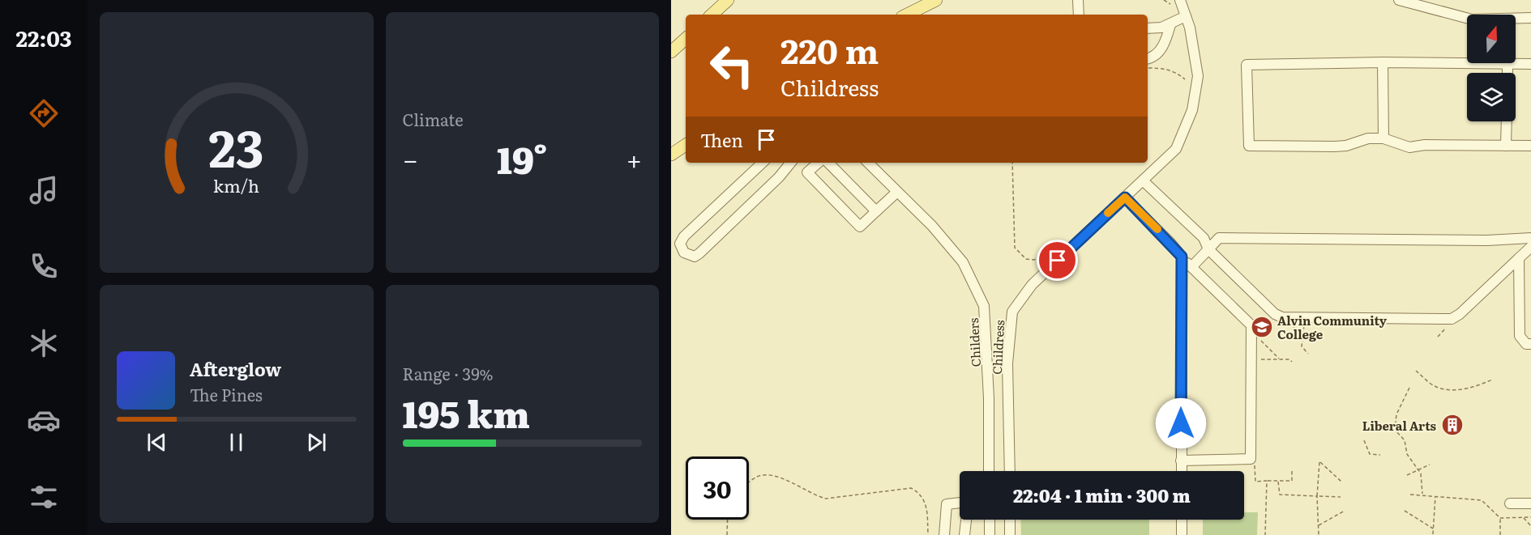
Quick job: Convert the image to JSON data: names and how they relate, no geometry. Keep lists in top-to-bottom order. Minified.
{"streets":{"street":["Childers","Childress"]},"places":{"school or university":["Alvin Community College"],"building":["Liberal Arts"]},"north":"top","page":{"tabs":"22:03","tile":["Climate",["Range · 39%","195 km"]],"turn":["220 m","Childress"],"then":"Then","heat":["−","19°","+"],"song":["Afterglow","The Pines"],"limit":"30","trip":"22:04 · 1 min · 300 m","gauge":["23","km/h"]}}
